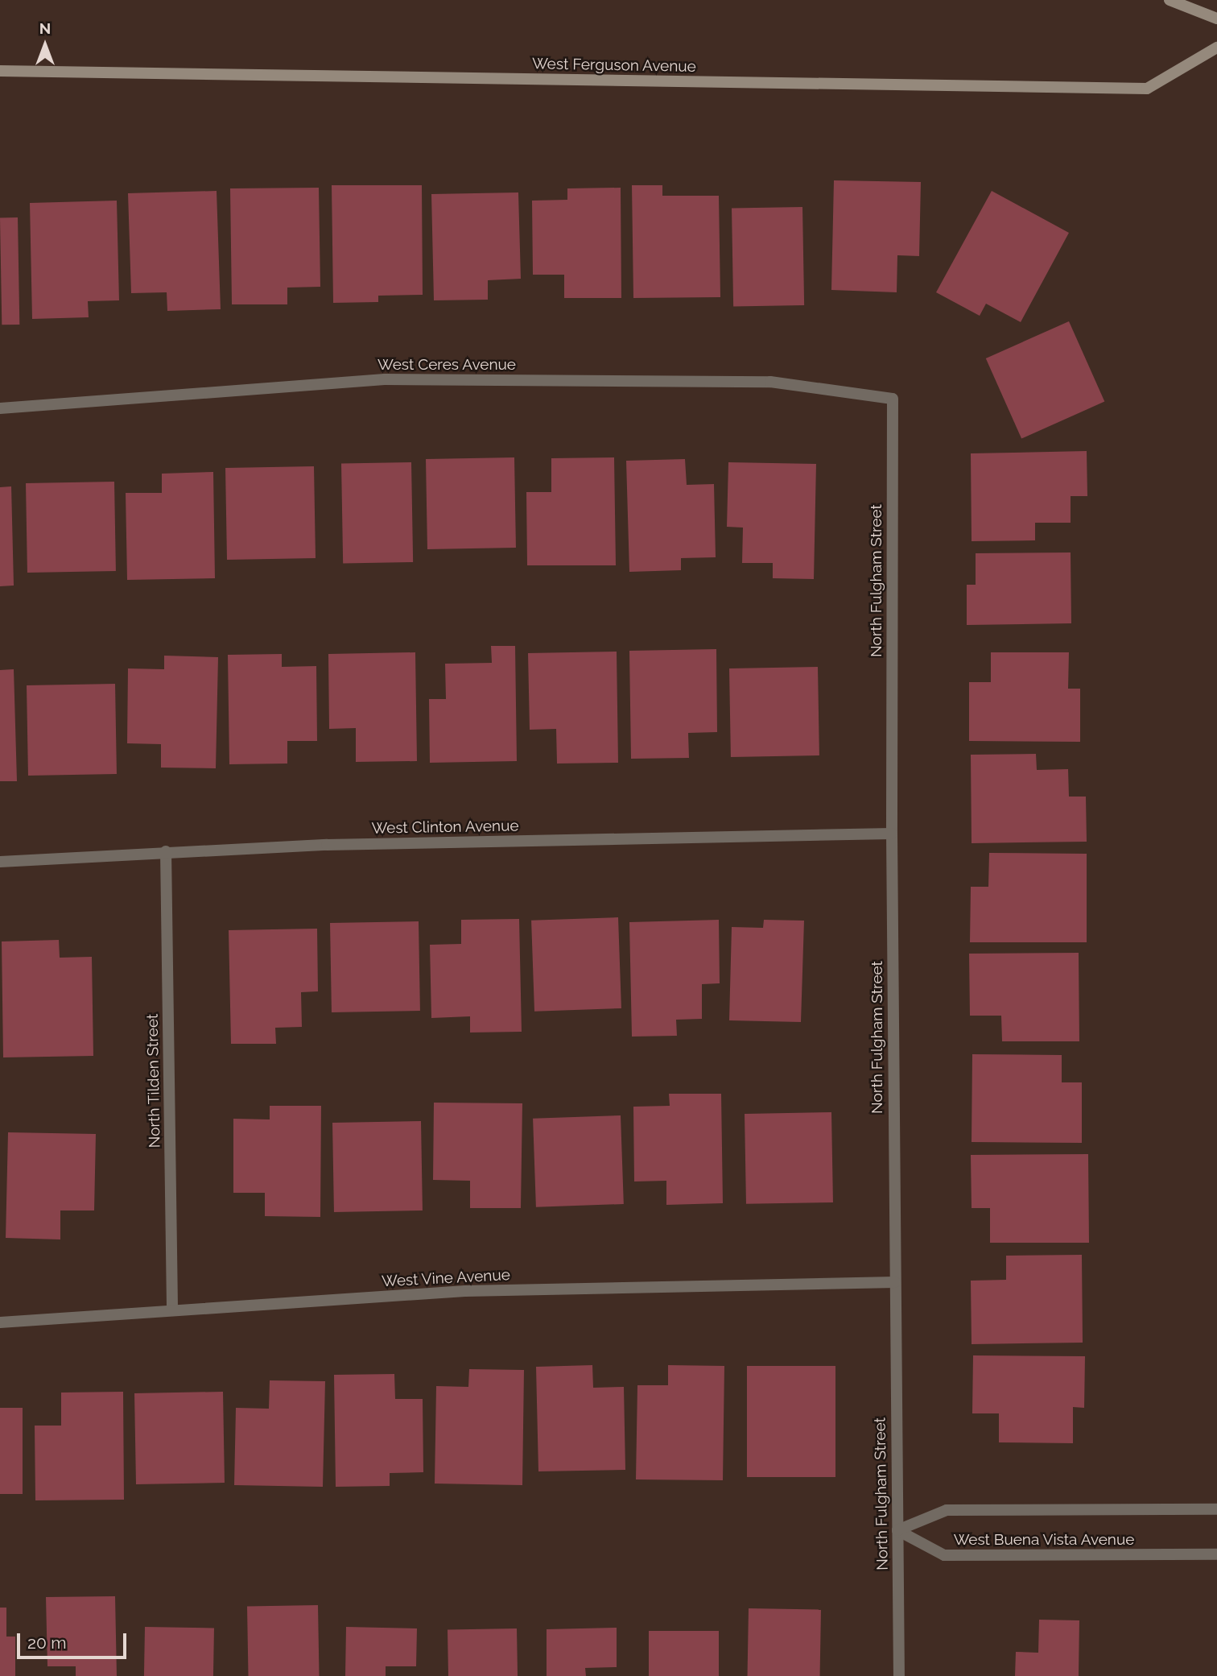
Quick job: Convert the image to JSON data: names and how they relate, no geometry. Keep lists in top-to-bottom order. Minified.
{"streets":{"street":["West Ferguson Avenue","West Ceres Avenue","North Fulgham Street","West Clinton Avenue","North Tilden Street","West Vine Avenue","West Buena Vista Avenue"]},"crossings":[["West Ceres Avenue","North Fulgham Street"],["North Fulgham Street","West Clinton Avenue"],["North Fulgham Street","West Vine Avenue"],["North Fulgham Street","West Buena Vista Avenue"],["West Clinton Avenue","North Tilden Street"],["North Tilden Street","West Vine Avenue"]],"scale_bar":"20 m","north":"top"}
